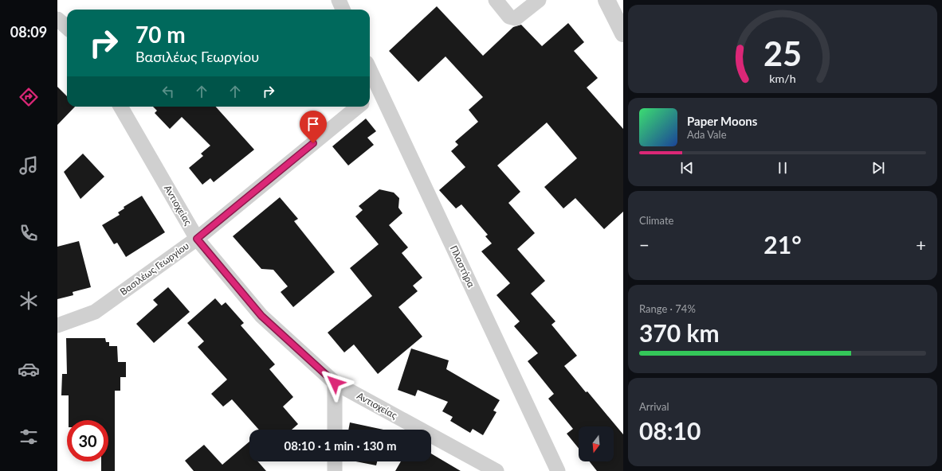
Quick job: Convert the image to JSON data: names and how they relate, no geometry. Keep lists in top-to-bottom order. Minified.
{"streets":{"street":["Αντιοχείας","Πλαστήρα","Βασιλέως Γεωργίου"]},"crossings":[["Αντιοχείας","Βασιλέως Γεωργίου"]],"north":"bottom","page":{"tabs":"08:09","turn":["70 m","Βασιλέως Γεωργίου"],"song":["Paper Moons","Ada Vale"],"tile":["Climate",["Range · 74%","370 km"],["Arrival","08:10"]],"heat":["−","21°","+"],"limit":"30","trip":"08:10 · 1 min · 130 m","gauge":["25","km/h"]}}
